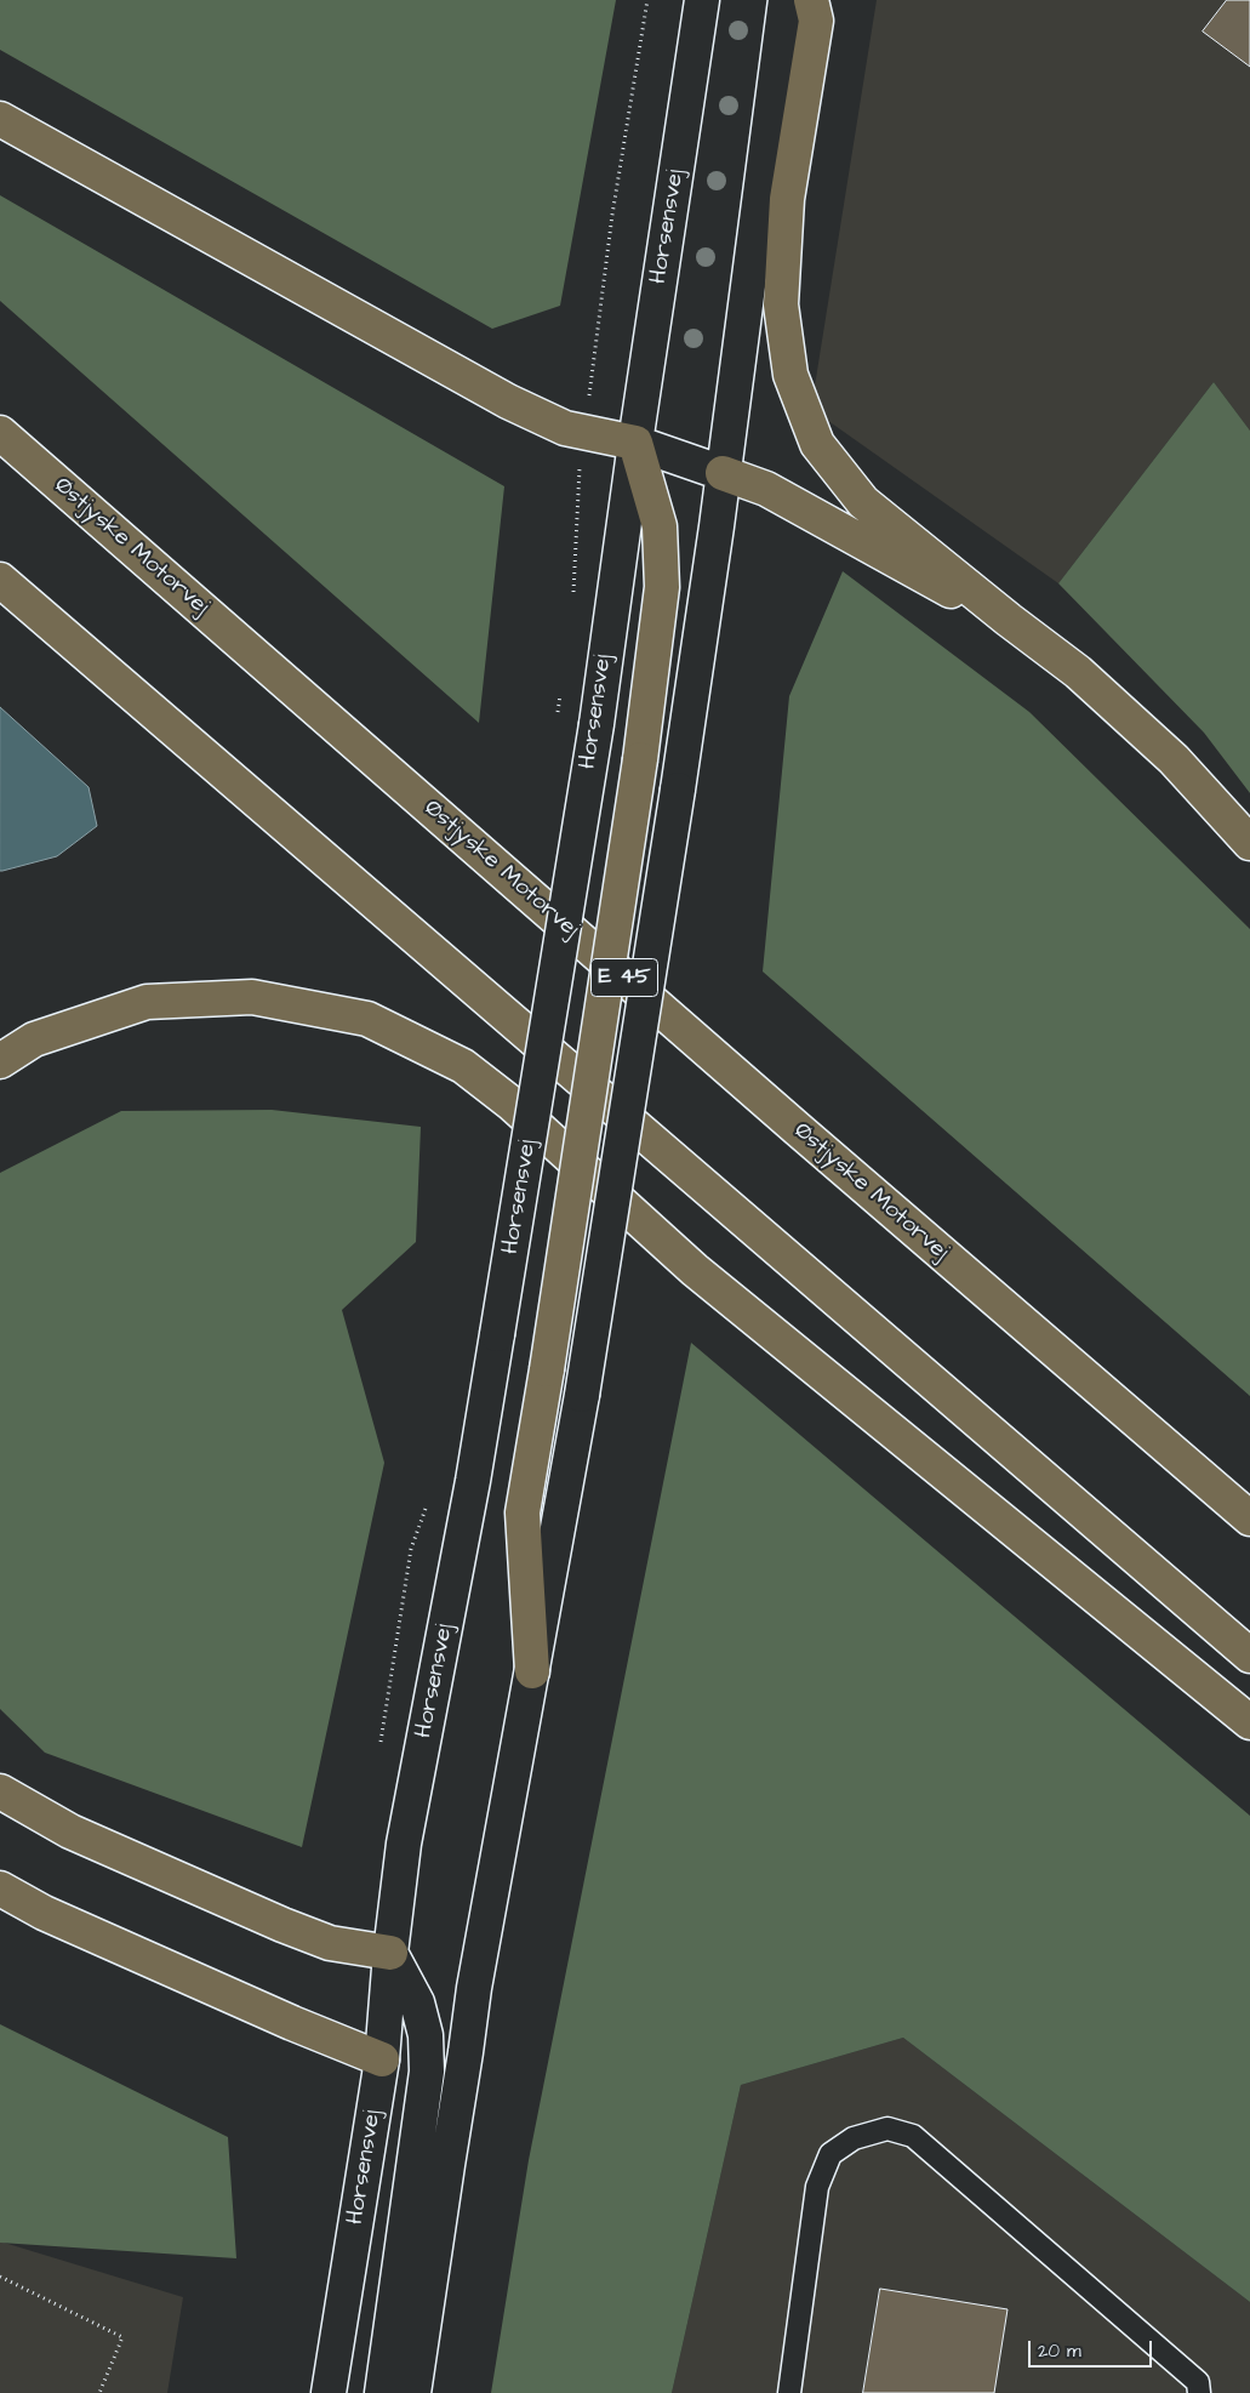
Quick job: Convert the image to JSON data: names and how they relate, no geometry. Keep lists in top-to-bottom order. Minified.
{"streets":{"highway":["Østjyske Motorvej","E 45"],"main road":["Horsensvej"]},"scale_bar":"20 m"}
